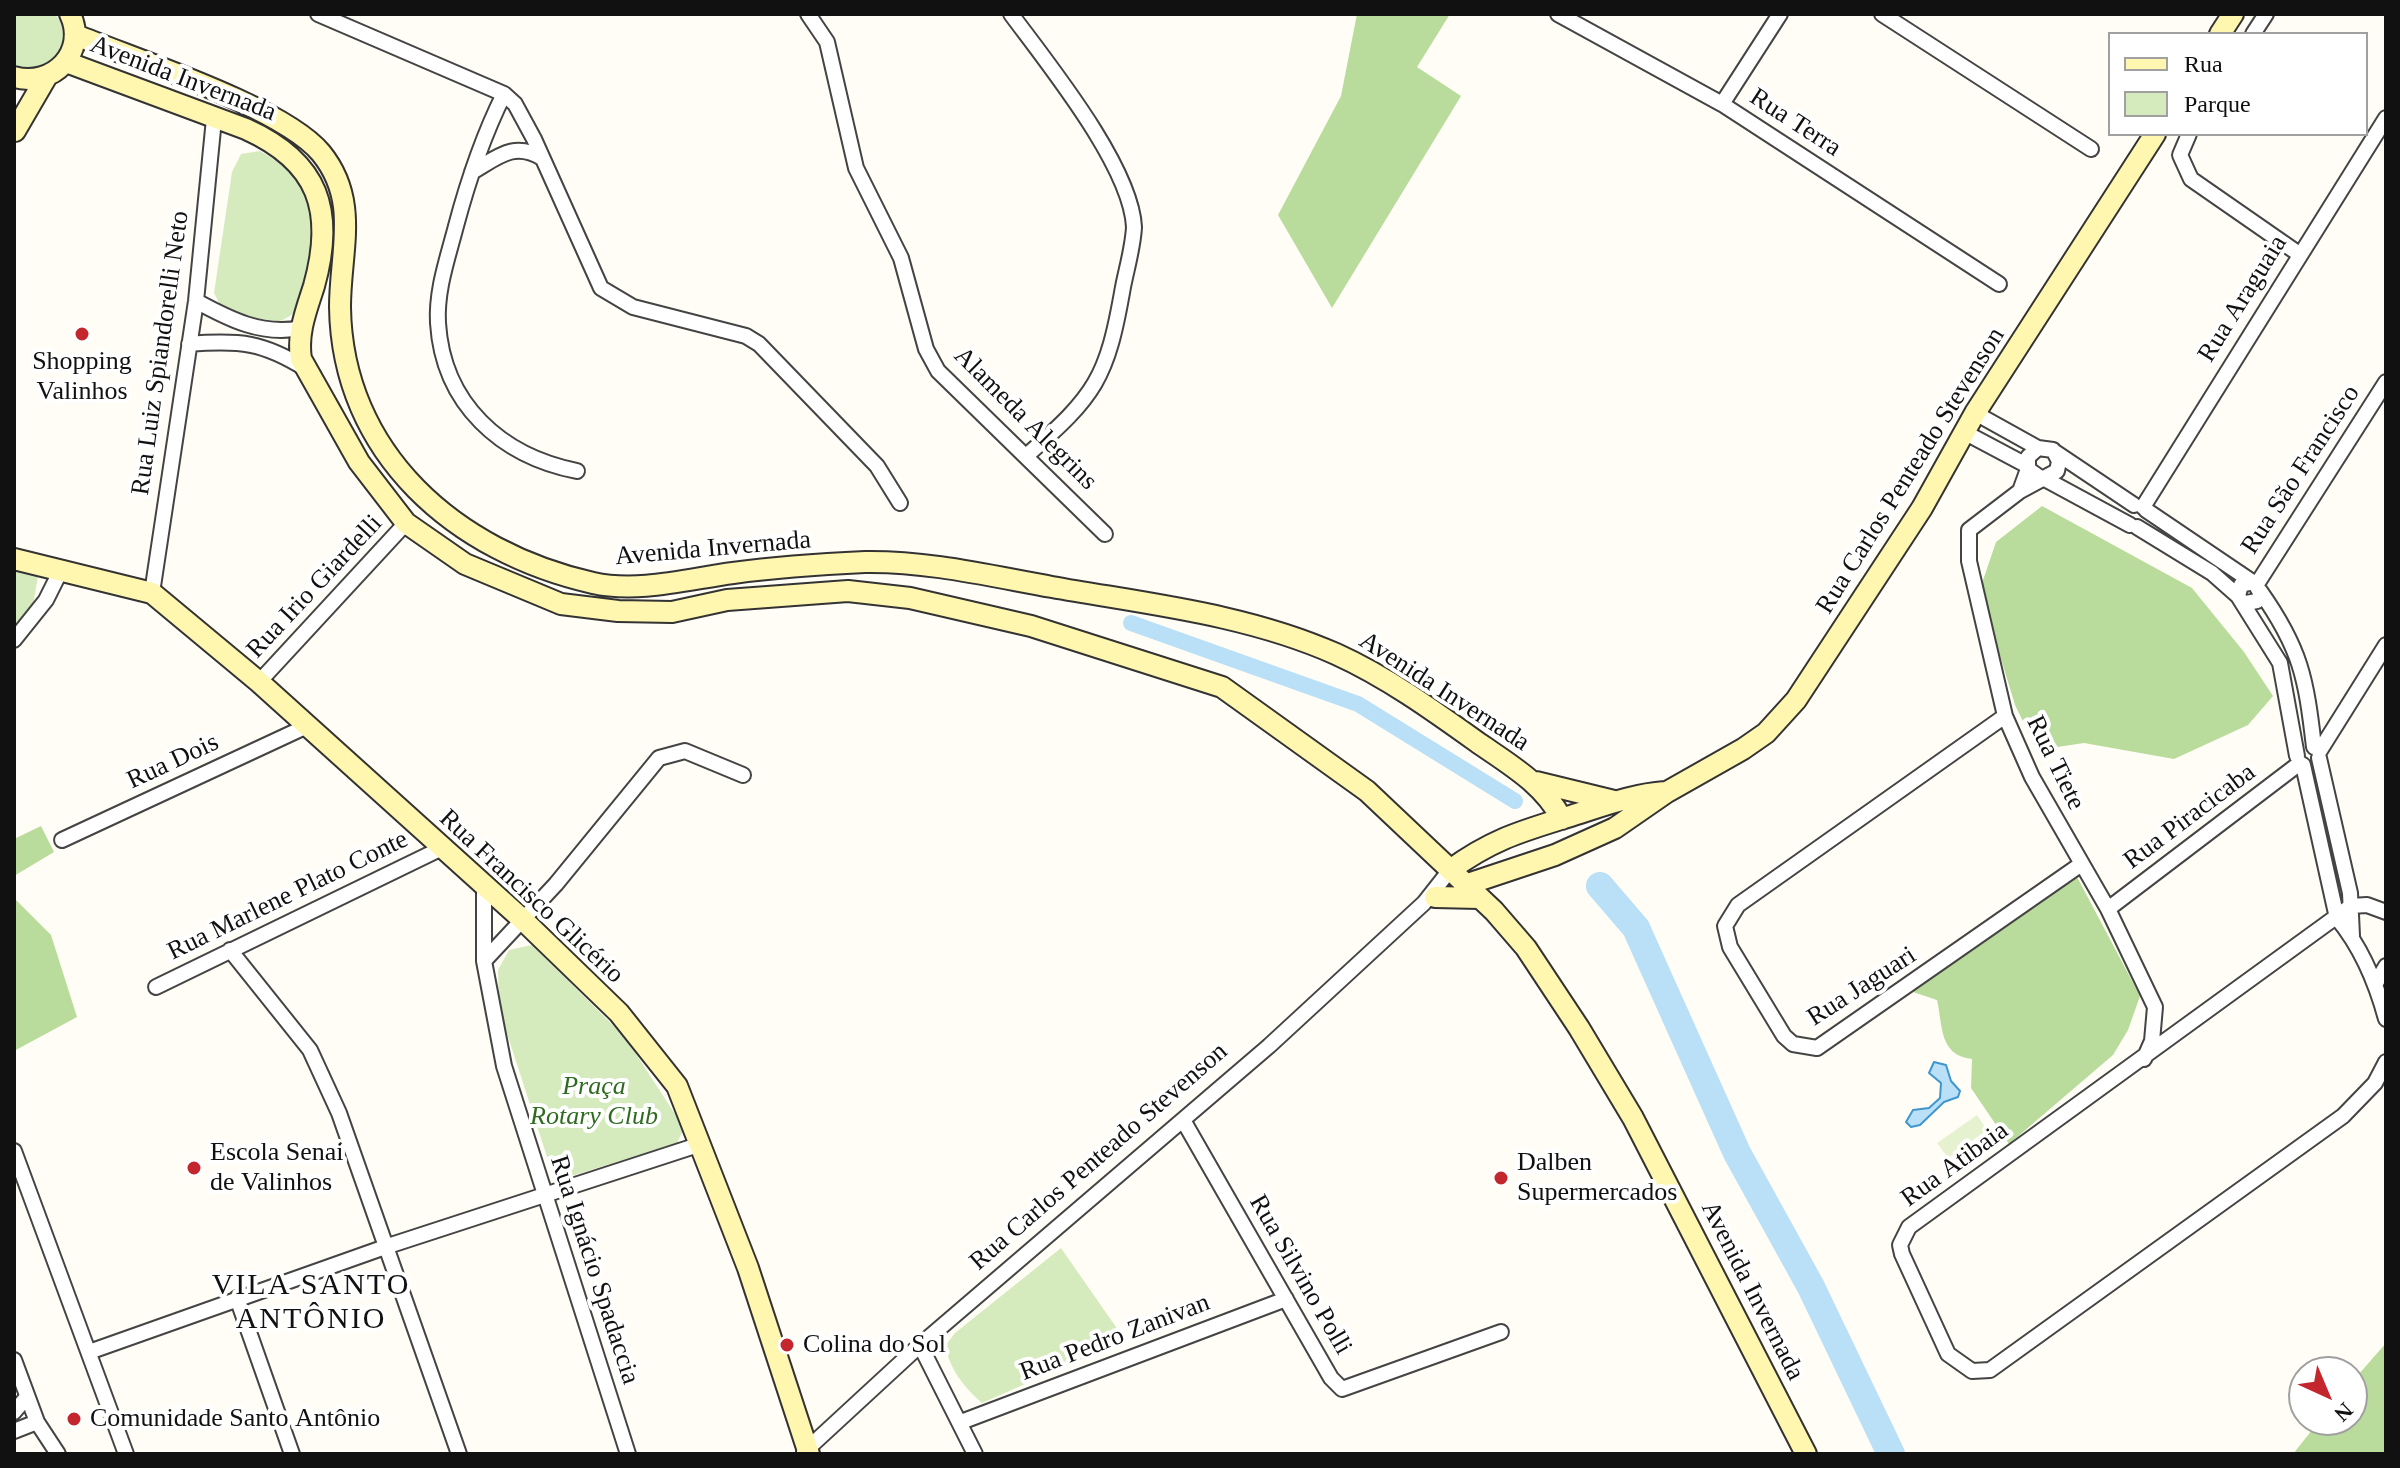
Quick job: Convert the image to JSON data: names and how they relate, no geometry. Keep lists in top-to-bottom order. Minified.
{"streets":{"main road":["Avenida Invernada","Rua Carlos Penteado Stevenson","Rua Francisco Glicério"],"street":["Rua Terra","Rua Araguaia","Rua Luiz Spiandorelli Neto","Alameda Alegrins","Rua São Francisco","Rua Irio Giardelli","Rua Dois","Rua Tiete","Rua Piracicaba","Rua Marlene Plato Conte","Rua Jaguari","Rua Atibaia","Rua Ignácio Spadaccia","Rua Silvino Polli","Rua Pedro Zanivan"]},"crossings":[["Avenida Invernada","Rua Luiz Spiandorelli Neto"],["Avenida Invernada","Rua Carlos Penteado Stevenson"],["Avenida Invernada","Rua Irio Giardelli"],["Rua Luiz Spiandorelli Neto","Rua Francisco Glicério"],["Rua Carlos Penteado Stevenson","Rua Francisco Glicério"],["Rua Carlos Penteado Stevenson","Rua Silvino Polli"],["Rua Irio Giardelli","Rua Francisco Glicério"],["Rua Dois","Rua Francisco Glicério"],["Rua Tiete","Rua Piracicaba"],["Rua Tiete","Rua Jaguari"],["Rua Tiete","Rua Atibaia"],["Rua Marlene Plato Conte","Rua Francisco Glicério"],["Rua Francisco Glicério","Rua Ignácio Spadaccia"],["Rua Silvino Polli","Rua Pedro Zanivan"]],"districts":["VILA SANTO ANTÔNIO"],"parks":["Praça Rotary Club"],"places":["Shopping Valinhos","Escola Senai de Valinhos","Dalben Supermercados","Colina do Sol","Comunidade Santo Antônio"],"legend":["Rua","Parque"],"north":"bottom right"}
